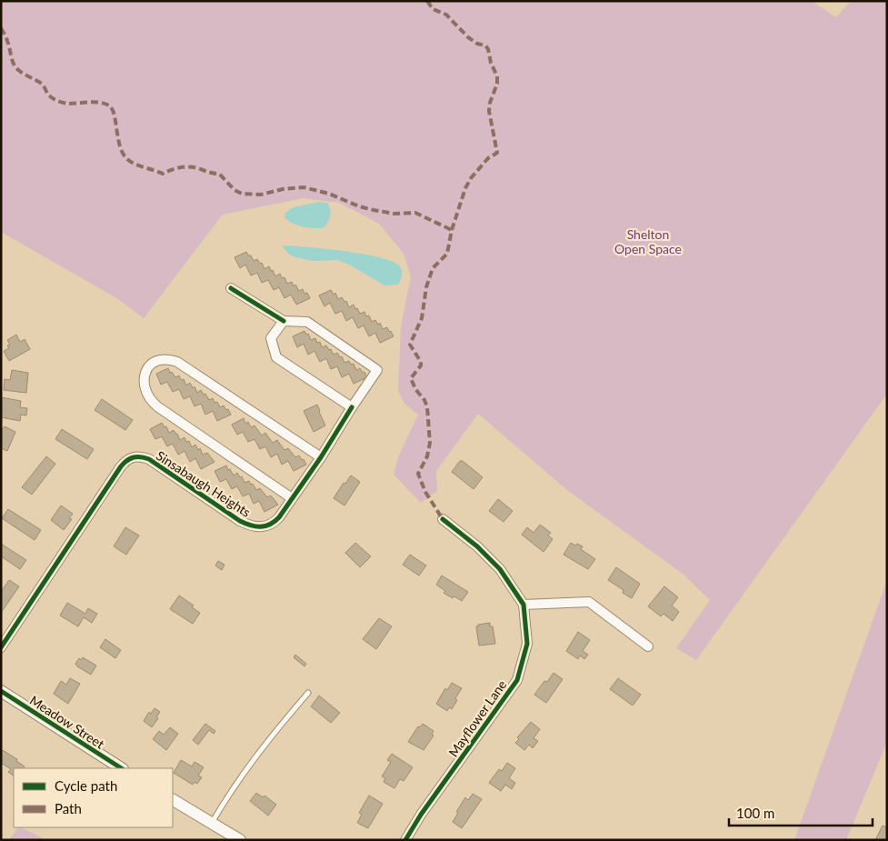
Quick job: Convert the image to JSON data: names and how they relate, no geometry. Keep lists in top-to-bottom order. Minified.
{"streets":{"street":["Sinsabaugh Heights","Mayflower Lane","Meadow Street"]},"parks":["Shelton Open Space"],"legend":["Cycle path","Path"],"scale_bar":"100 m"}
